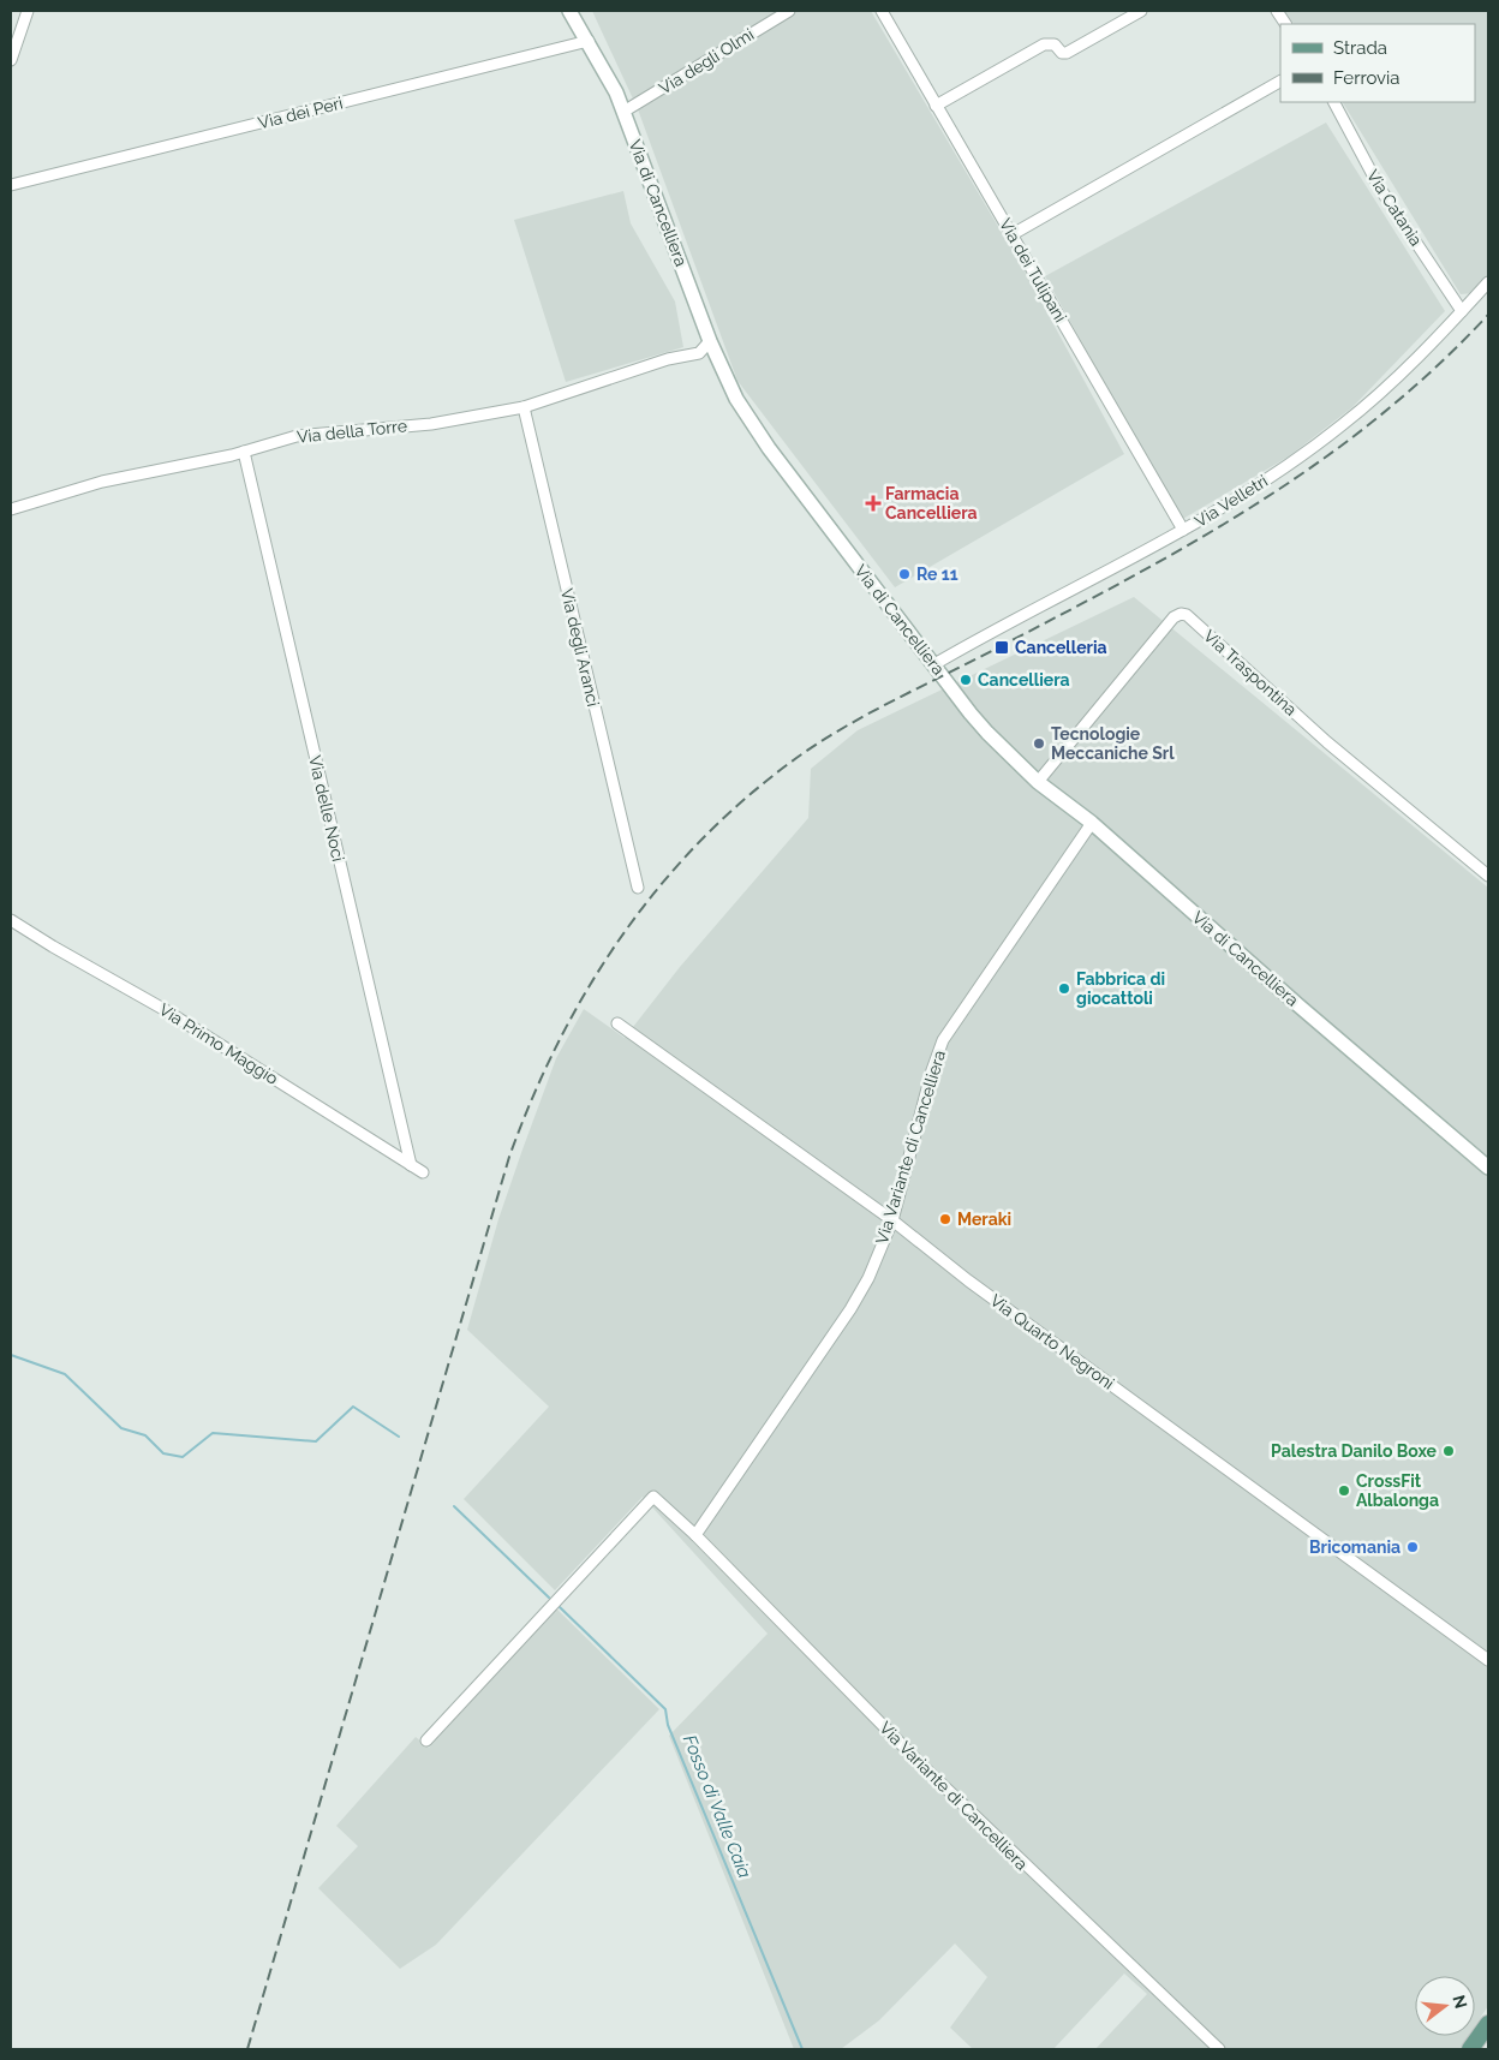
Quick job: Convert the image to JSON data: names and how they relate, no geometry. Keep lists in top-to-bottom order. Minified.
{"streets":{"street":["Via degli Olmi","Via dei Peri","Via di Cancelliera","Via Catania","Via dei Tulipani","Via della Torre","Via Velletri","Via degli Aranci","Via Traspontina","Via delle Noci","Via Primo Maggio","Via Variante di Cancelliera","Via Quarto Negroni"]},"crossings":[["Via degli Olmi","Via di Cancelliera"],["Via dei Peri","Via di Cancelliera"],["Via di Cancelliera","Via della Torre"],["Via di Cancelliera","Via Velletri"],["Via di Cancelliera","Via Traspontina"],["Via di Cancelliera","Via Variante di Cancelliera"],["Via Catania","Via Velletri"],["Via dei Tulipani","Via Velletri"],["Via della Torre","Via degli Aranci"],["Via della Torre","Via delle Noci"],["Via delle Noci","Via Primo Maggio"],["Via Variante di Cancelliera","Via Quarto Negroni"]],"water":["Fosso di Valle Caia"],"places":{"health":["Farmacia Cancelliera"],"other":["Re 11","Cancelliera","Tecnologie Meccaniche Srl","Fabbrica di giocattoli","Meraki","Palestra Danilo Boxe","CrossFit Albalonga","Bricomania"],"transit":["Cancelleria"]},"legend":["Strada","Ferrovia"],"north":"right"}
